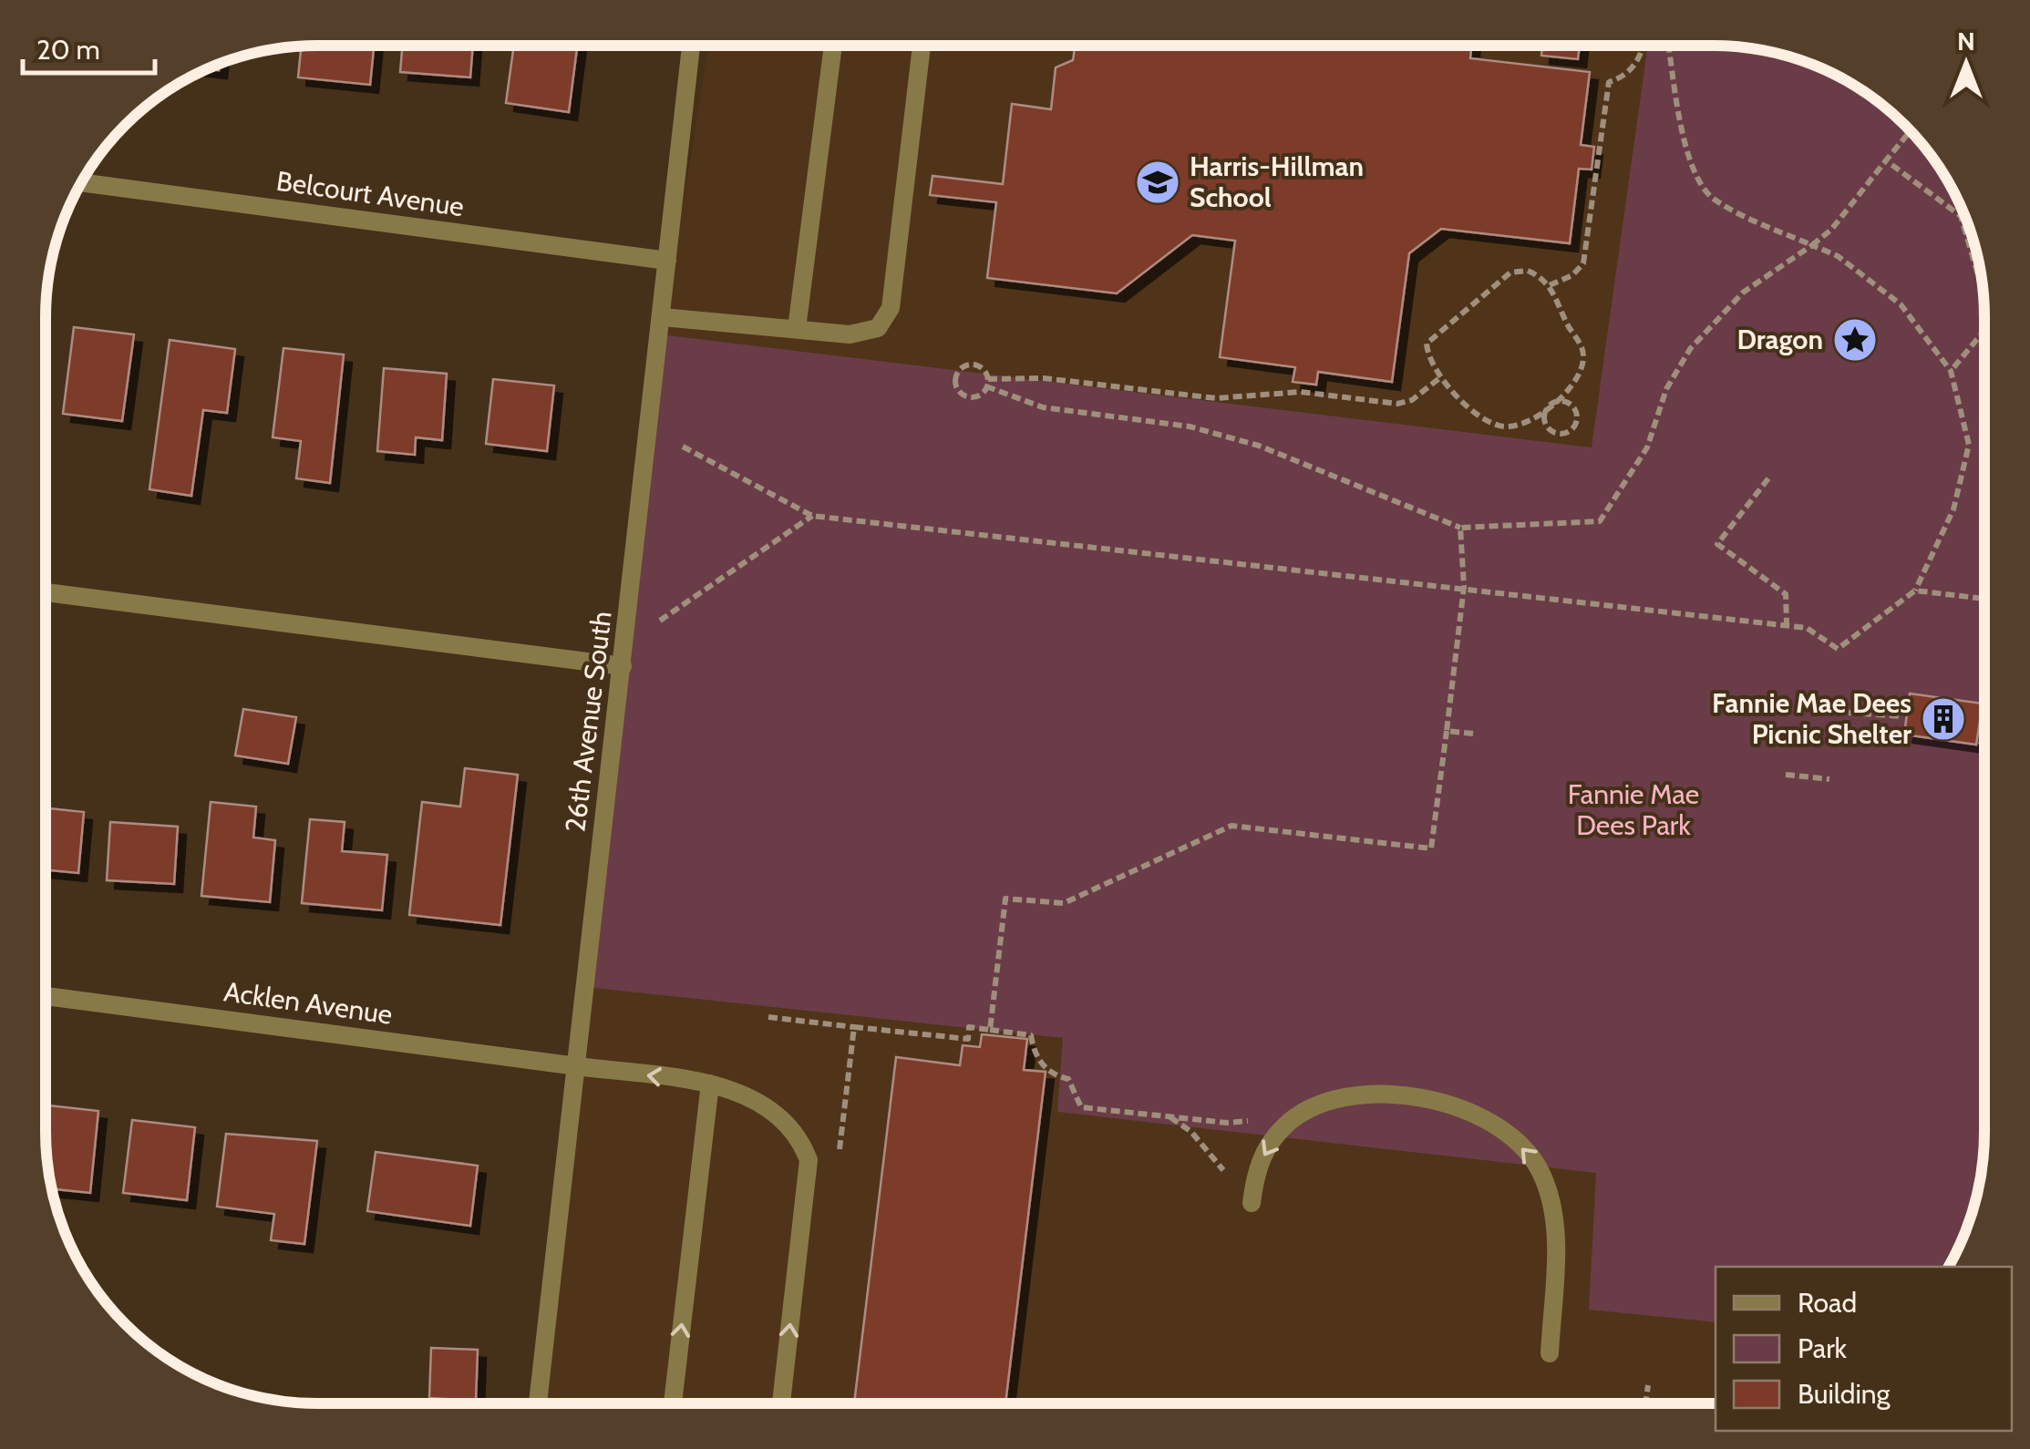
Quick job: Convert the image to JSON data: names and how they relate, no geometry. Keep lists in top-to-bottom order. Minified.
{"streets":{"street":["Belcourt Avenue","26th Avenue South","Acklen Avenue"]},"crossings":[["Belcourt Avenue","26th Avenue South"],["26th Avenue South","Acklen Avenue"]],"parks":["Fannie Mae Dees Park"],"places":{"school or university":["Harris-Hillman School"],"place":["Dragon"],"building":["Fannie Mae Dees Picnic Shelter"]},"legend":["Road","Park","Building"],"scale_bar":"20 m","north":"top"}
